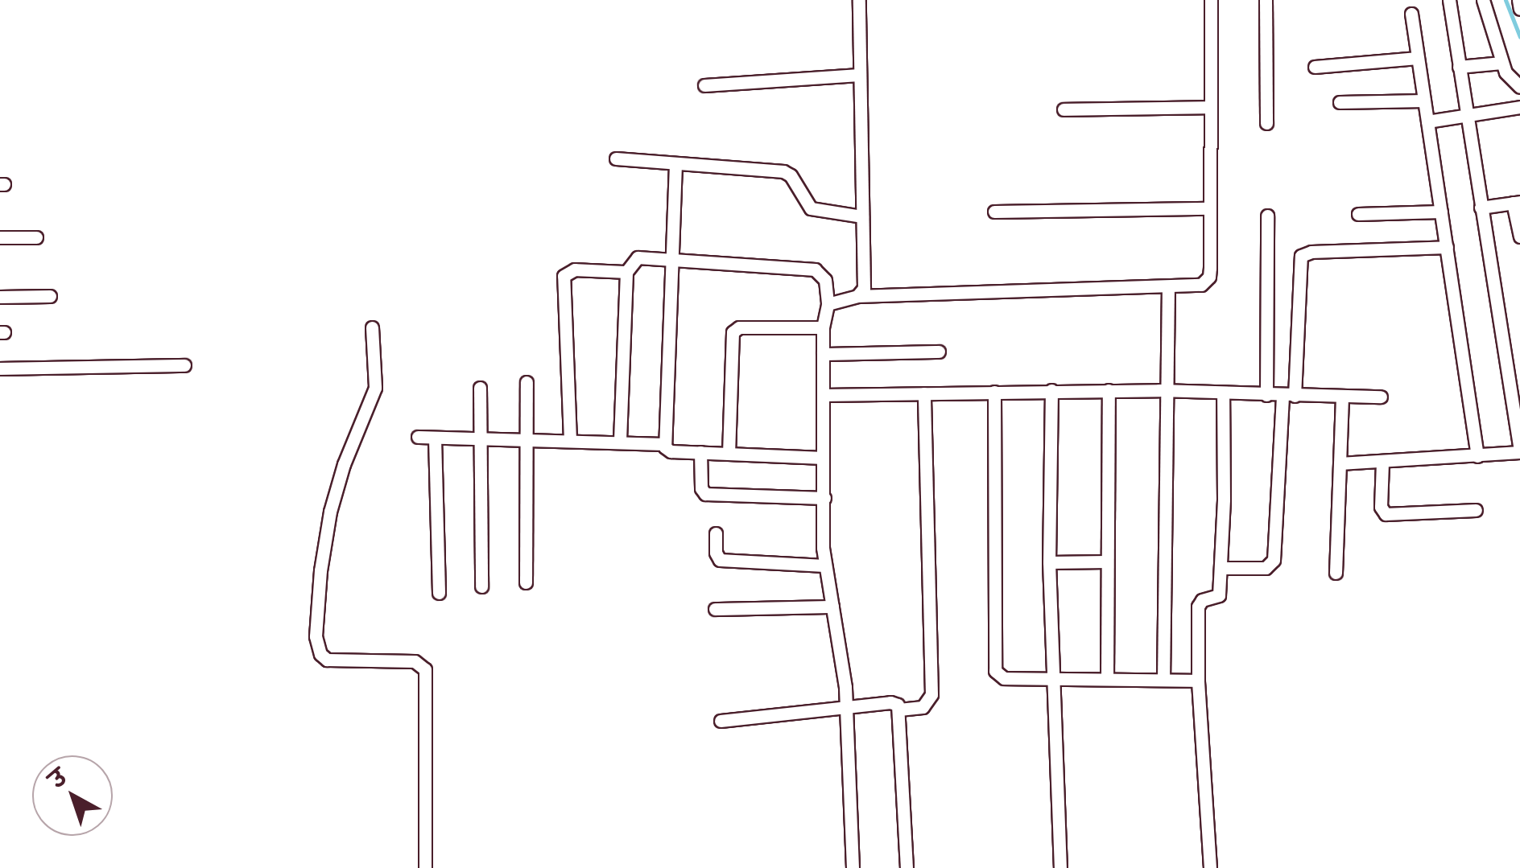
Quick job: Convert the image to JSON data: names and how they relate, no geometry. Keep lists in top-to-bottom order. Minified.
{"north":"top left"}
